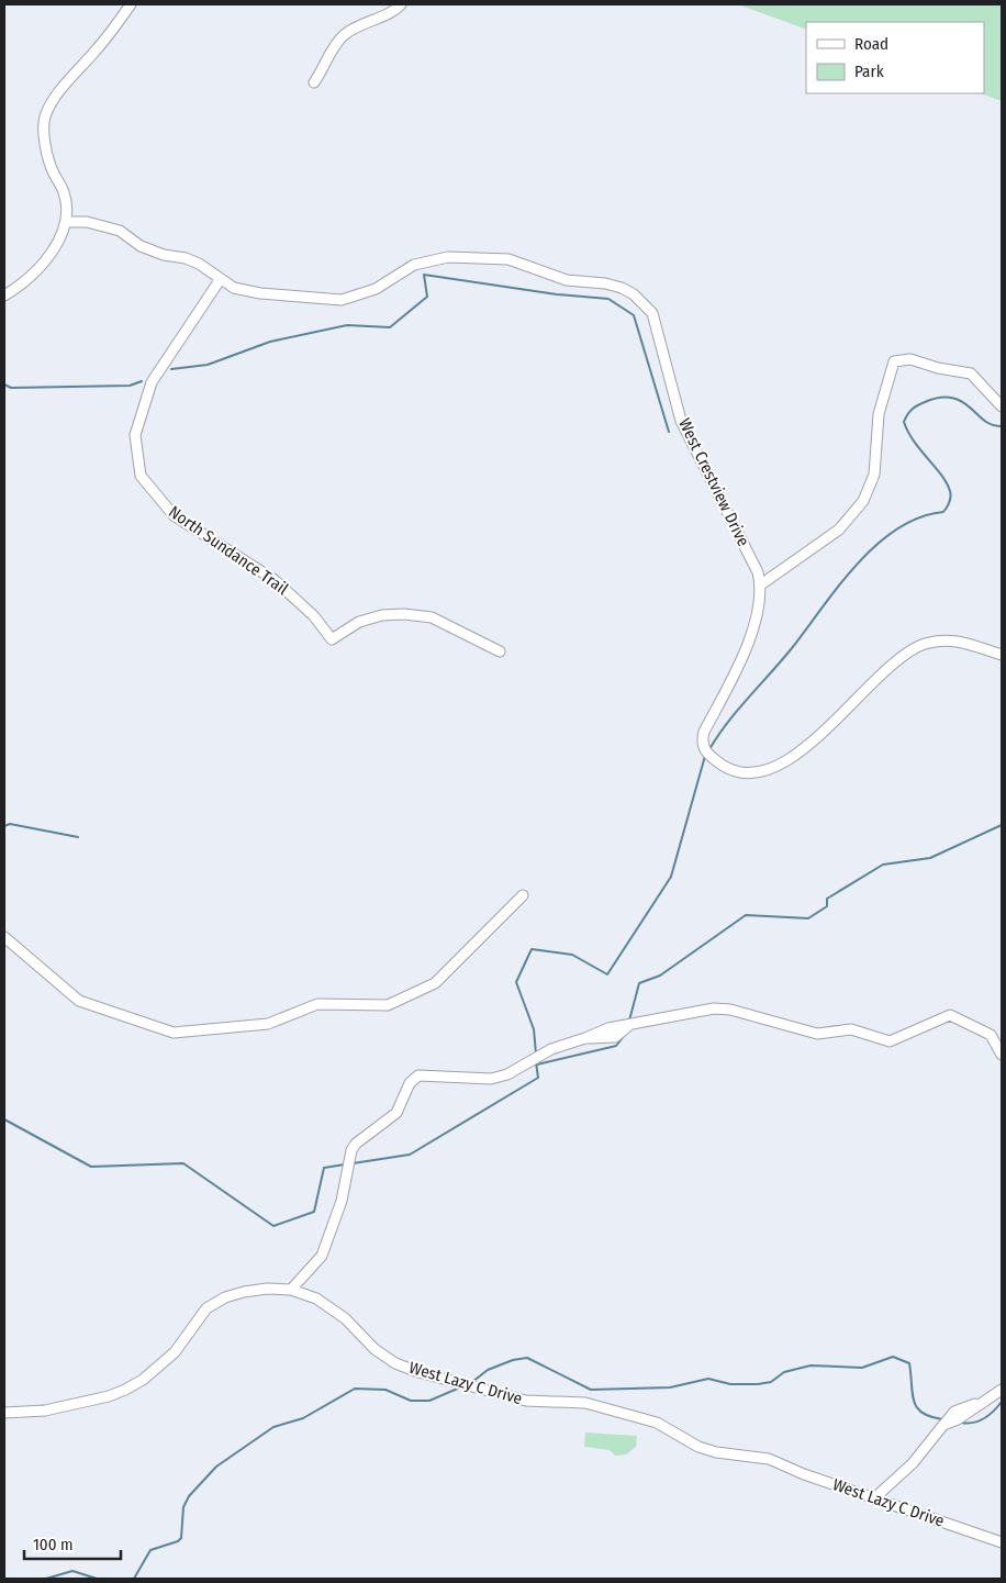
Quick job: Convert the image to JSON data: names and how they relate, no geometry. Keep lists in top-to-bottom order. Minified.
{"streets":{"street":["West Crestview Drive","North Sundance Trail","West Lazy C Drive"]},"crossings":[["West Crestview Drive","North Sundance Trail"]],"legend":["Road","Park"],"scale_bar":"100 m"}
